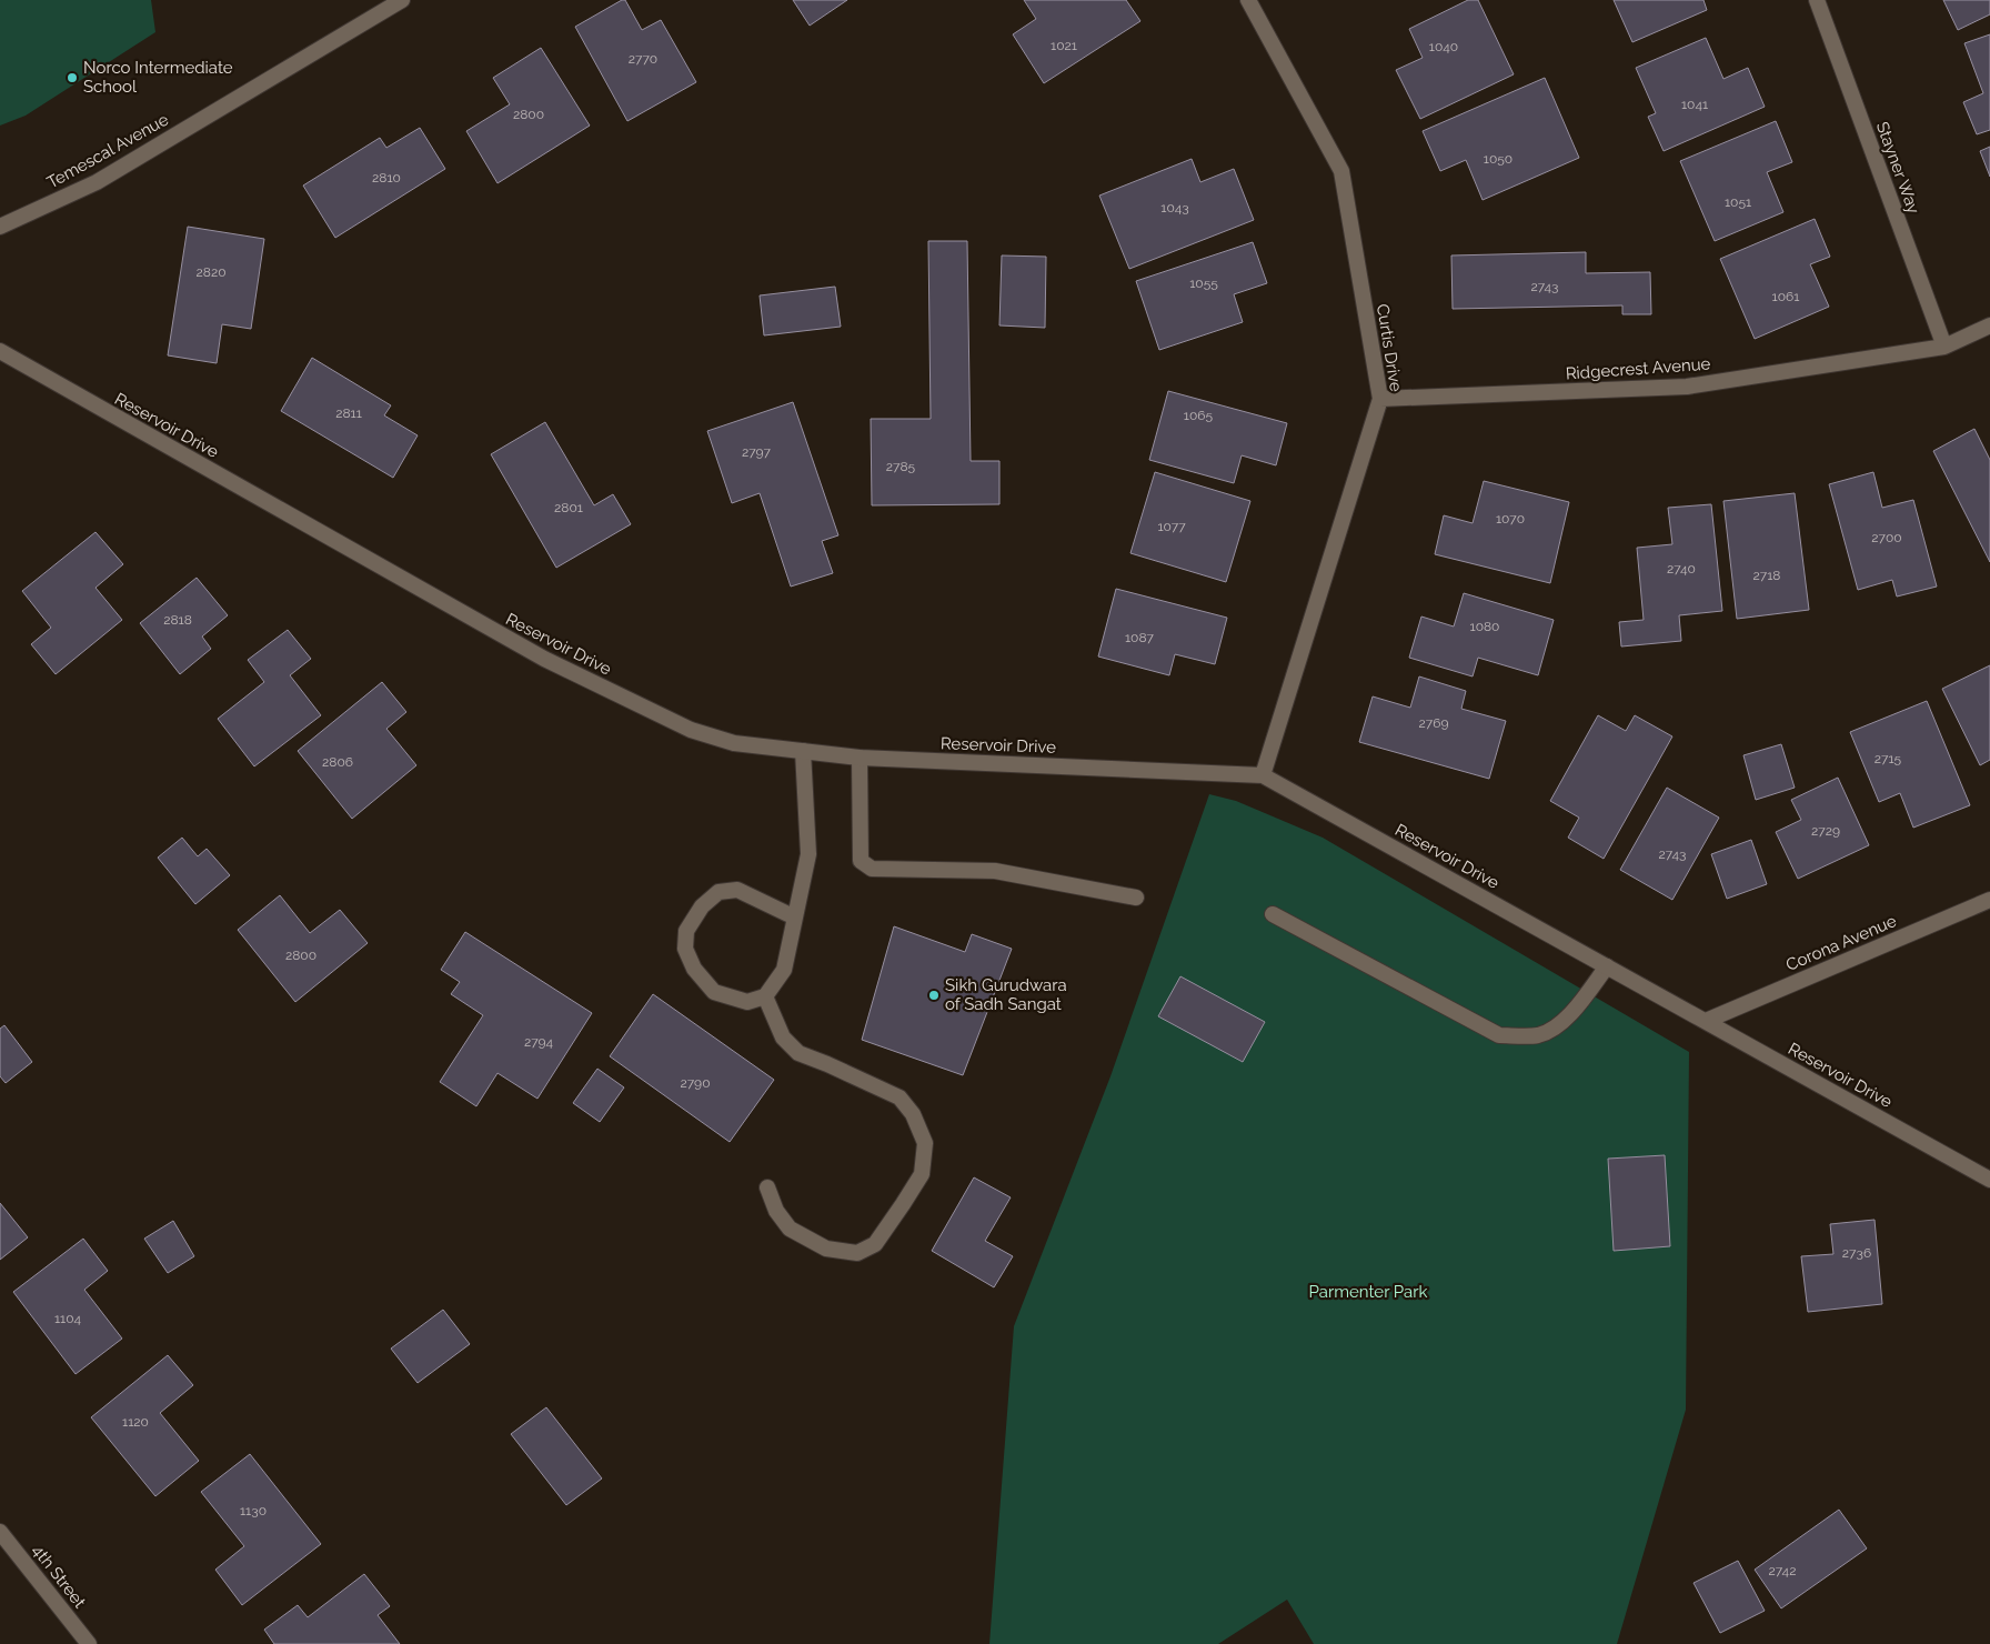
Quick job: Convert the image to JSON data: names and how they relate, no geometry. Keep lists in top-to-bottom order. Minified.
{"streets":{"street":["Temescal Avenue","Stayner Way","Curtis Drive","Ridgecrest Avenue","Reservoir Drive","Corona Avenue","4th Street"]},"crossings":[["Stayner Way","Ridgecrest Avenue"],["Curtis Drive","Ridgecrest Avenue"],["Curtis Drive","Reservoir Drive"],["Reservoir Drive","Corona Avenue"]],"parks":["Parmenter Park"],"places":["Norco Intermediate School","Sikh Gurudwara of Sadh Sangat"],"house_numbers":["1021","1040","2770","1041","2800","1050","2810","1051","1043","2820","1055","2743","1061","2811","1065","2797","2785","2801","1070","1077","2700","2740","2718","2818","1080","1087","2769","2715","2806","2729","2743","2800","2794","2790","2736","1104","1120","1130","2742"]}
